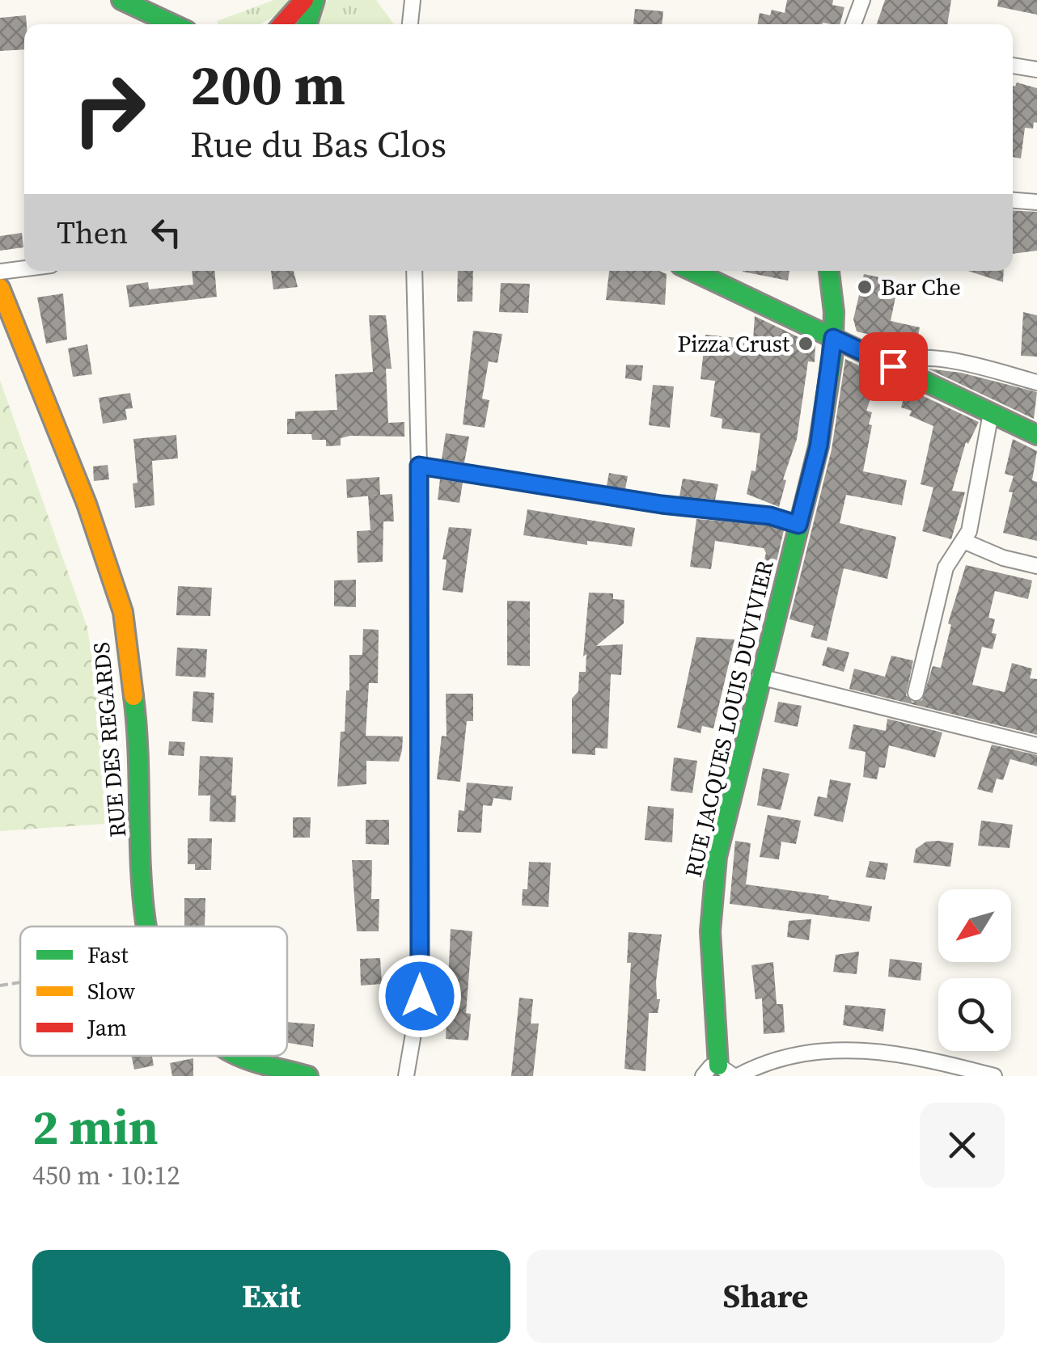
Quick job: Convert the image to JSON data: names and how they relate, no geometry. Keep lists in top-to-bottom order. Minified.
{"streets":{"street":["RUE JACQUES LOUIS DUVIVIER","RUE DES REGARDS"]},"places":["Bar Che","Pizza Crust"],"legend":["Fast","Slow","Jam"],"north":"bottom left","page":{"turn":["200 m","Rue du Bas Clos"],"then":"Then","heading":["2 min","450 m · 10:12"],"buttons":["Exit","Share"]}}
